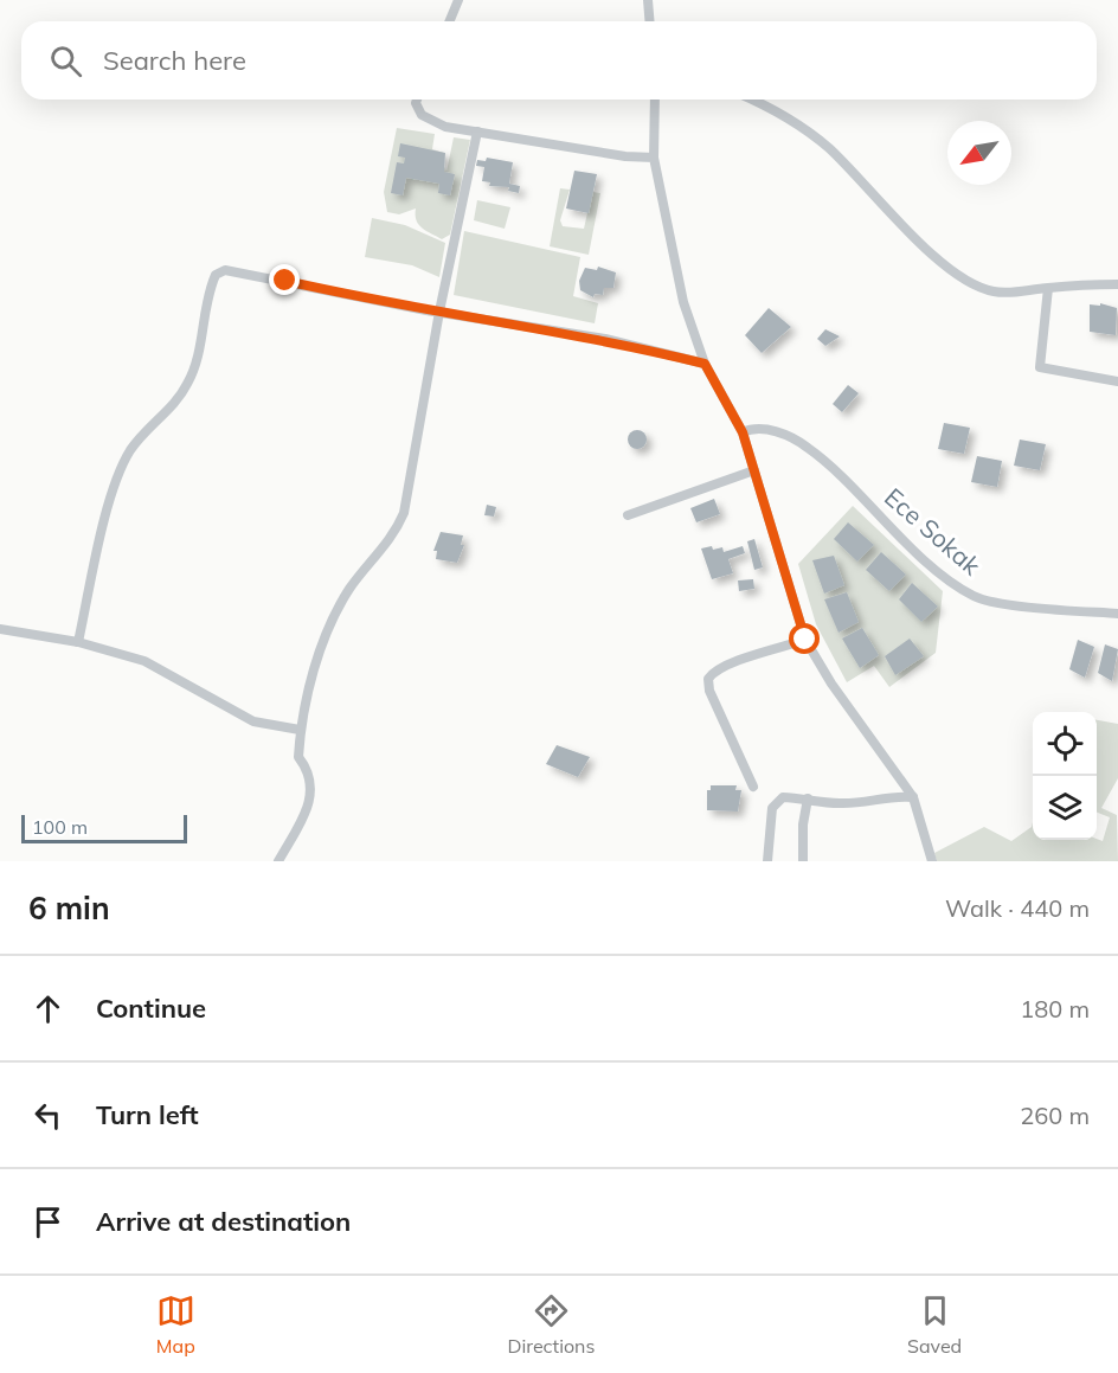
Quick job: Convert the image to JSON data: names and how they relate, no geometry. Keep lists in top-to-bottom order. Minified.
{"streets":{"street":["Ece Sokak"]},"scale_bar":"100 m","north":"bottom left","page":{"search":"Search here","scale":"100 m","heading":["6 min","Walk · 440 m"],"list":[["Continue","180 m"],["Turn left","260 m"],"Arrive at destination"],"nav":["Map","Directions","Saved"]}}
